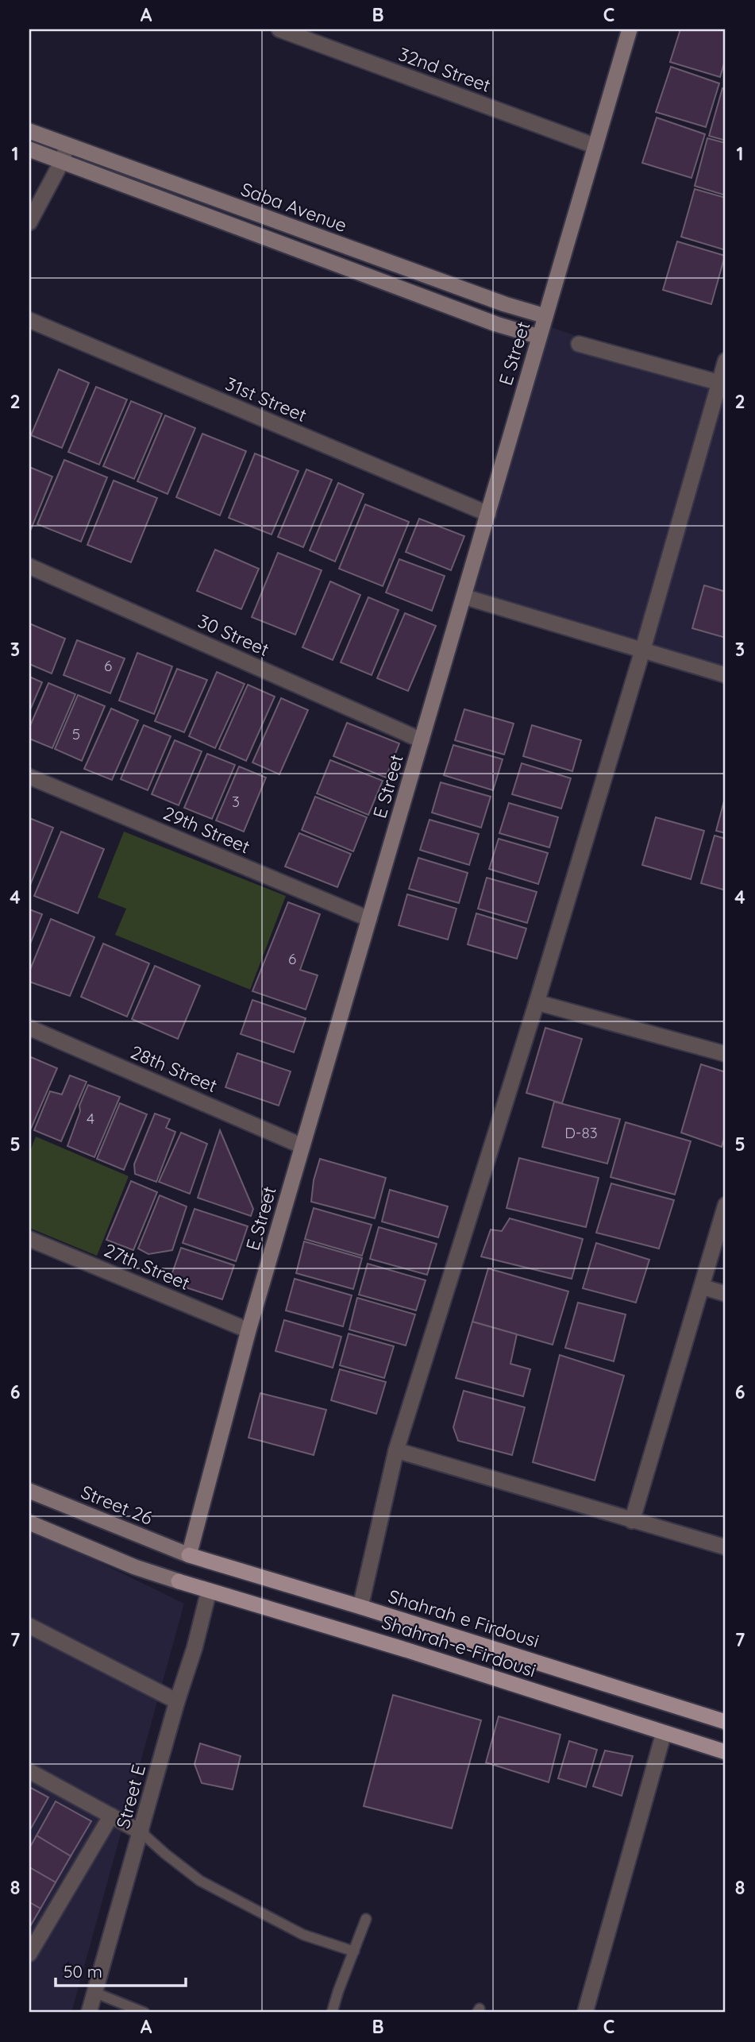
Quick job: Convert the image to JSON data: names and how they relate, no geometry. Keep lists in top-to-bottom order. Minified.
{"streets":{"main road":["Saba Avenue","E Street","Street 26","Shahrah e Firdousi","Shahrah-e-Firdousi"],"street":["32nd Street","31st Street","30 Street","29th Street","28th Street","27th Street","Street E"]},"crossings":[["32nd Street","E Street"],["Saba Avenue","E Street"],["E Street","31st Street"],["E Street","30 Street"],["E Street","29th Street"],["E Street","28th Street"],["E Street","27th Street"],["E Street","Street 26"],["E Street","Shahrah e Firdousi"],["Street 26","Shahrah e Firdousi"],["Shahrah-e-Firdousi","Street E"]],"house_numbers":["6","5","3","6","4","D-83"],"scale_bar":"50 m","grid":{"columns":["A","B","C"],"rows":["1","2","3","4","5","6","7","8"]}}
